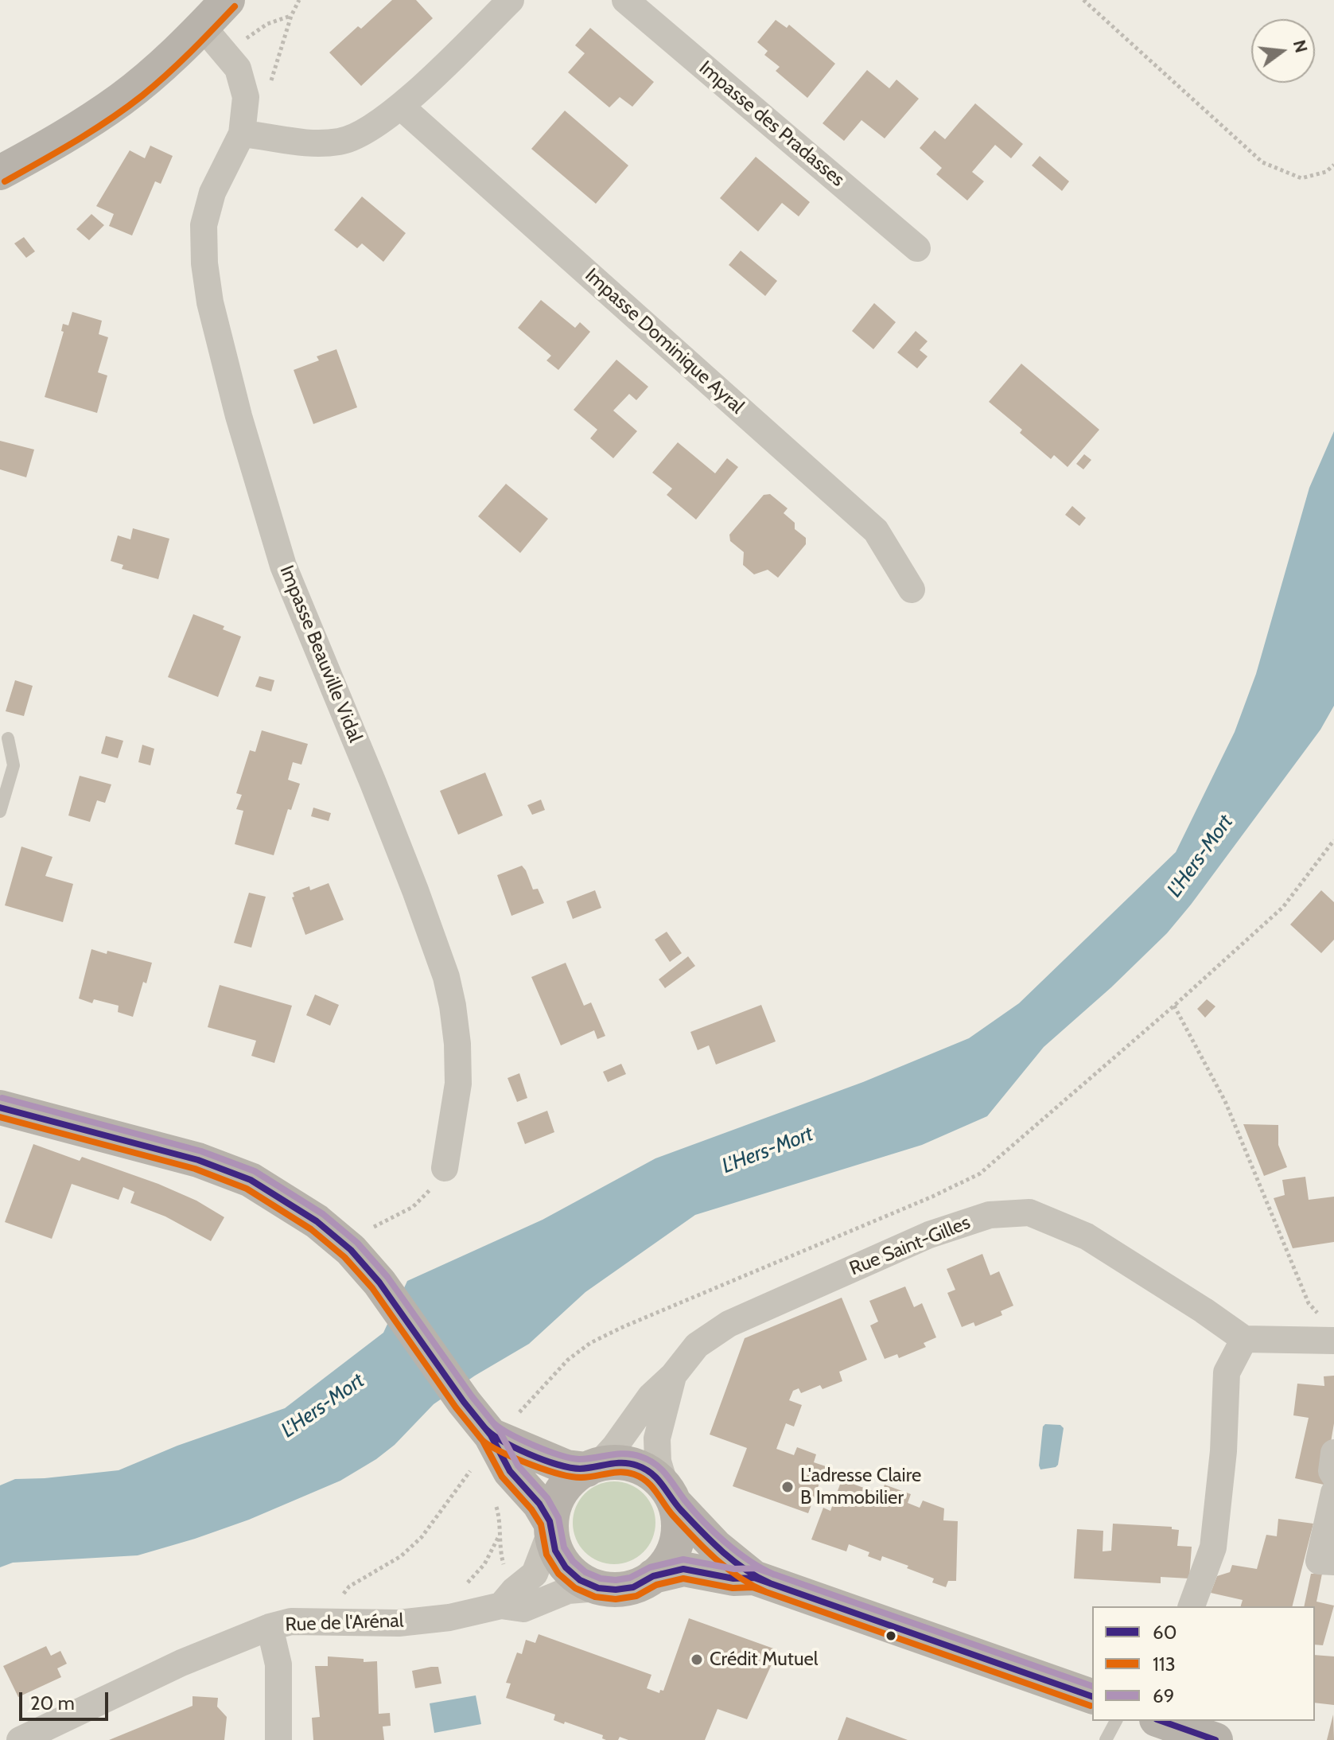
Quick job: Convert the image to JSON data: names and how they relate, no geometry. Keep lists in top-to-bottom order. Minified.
{"streets":{"street":["Impasse des Pradasses","Impasse Dominique Ayral","Impasse Beauville Vidal","Rue Saint-Gilles","Rue de l'Arénal"]},"crossings":[["Rue Saint-Gilles","Rue de l'Arénal"]],"water":["L'Hers-Mort"],"places":["L'adresse Claire B Immobilier","Crédit Mutuel"],"lines":["transit line 113","transit line 69","transit line 60"],"legend":["60","113","69"],"scale_bar":"20 m","north":"right"}
